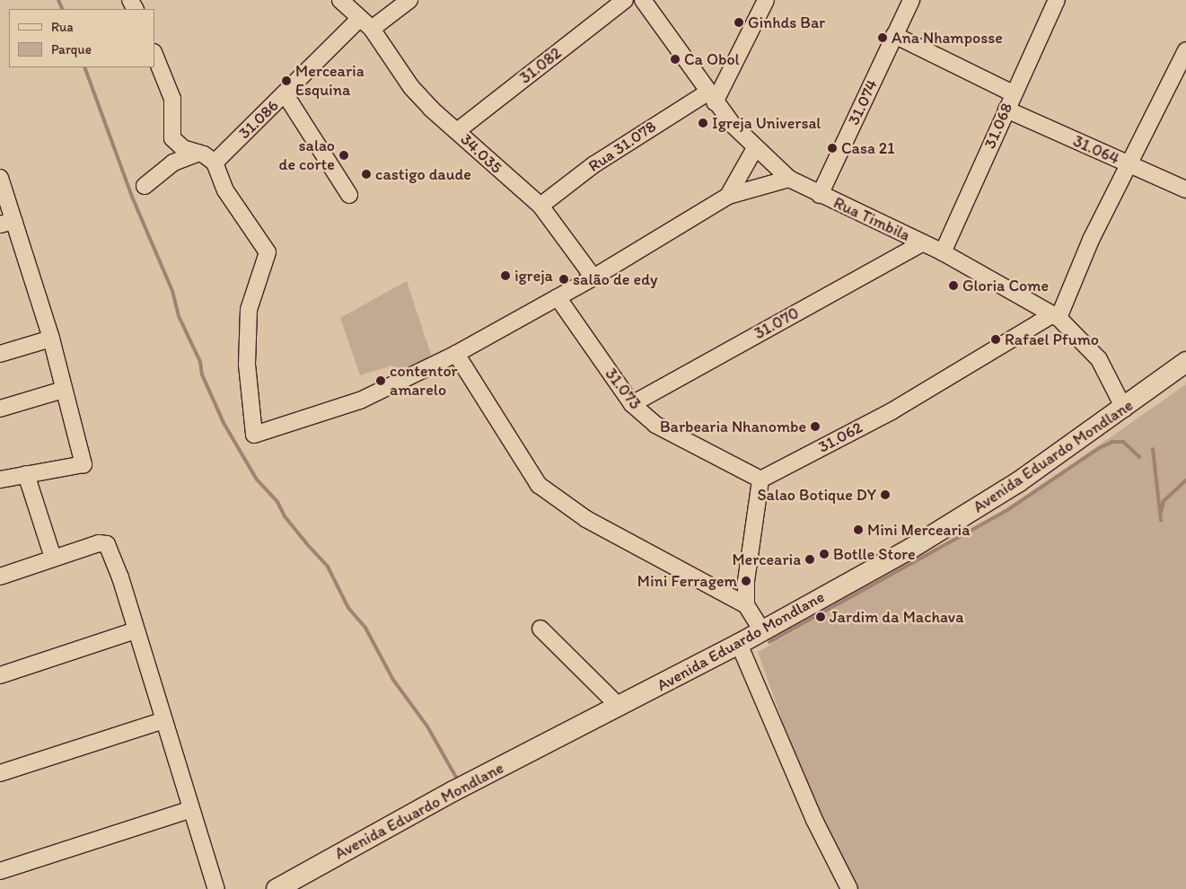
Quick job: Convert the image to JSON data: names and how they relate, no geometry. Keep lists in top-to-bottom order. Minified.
{"streets":{"main road":["Avenida Eduardo Mondlane"],"street":["31.082","31.074","31.086","31.068","Rua 31.078","31.064","34.035","Rua Timbila","31.070","31.073","31.062"]},"crossings":[["31.082","34.035"],["31.074","Rua Timbila"],["31.086","34.035"],["31.068","31.064"],["31.068","Rua Timbila"],["Rua 31.078","34.035"],["Rua 31.078","Rua Timbila"],["Rua Timbila","31.070"],["Rua Timbila","31.062"],["Rua Timbila","Avenida Eduardo Mondlane"],["31.070","31.073"],["31.073","31.062"]],"places":["Ginhds Bar","Ana Nhamposse","Ca Obol","Mercearia Esquina","Igreja Universal","Casa 21","salao de corte","castigo daude","igreja","salão de edy","Gloria Come","Rafael Pfumo","contentor amarelo","Barbearia Nhanombe","Salao Botique DY","Mini Mercearia","Botlle Store","Mercearia","Mini Ferragem","Jardim da Machava"],"legend":["Rua","Parque"]}
